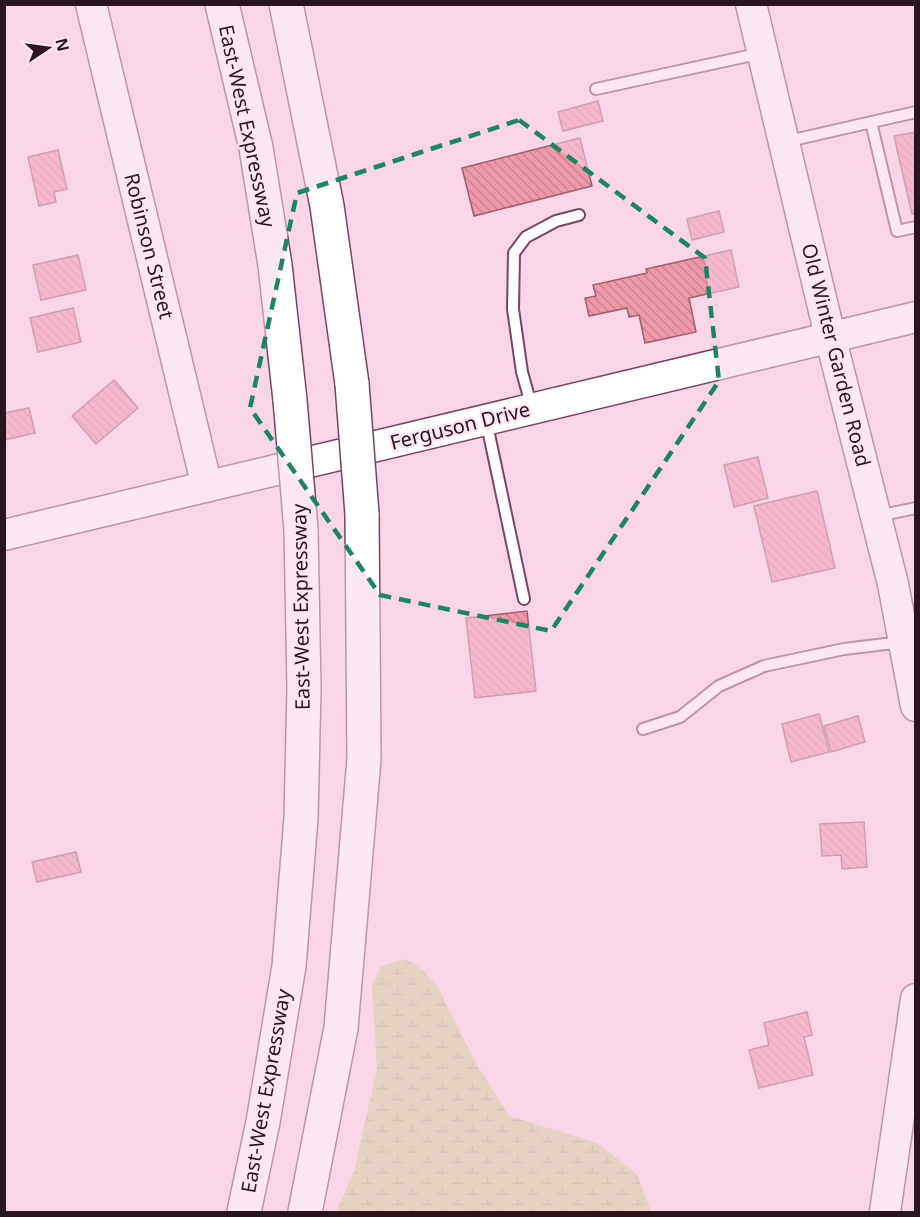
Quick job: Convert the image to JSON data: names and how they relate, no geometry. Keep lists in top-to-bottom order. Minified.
{"streets":{"highway":["East-West Expressway"],"street":["Robinson Street","Old Winter Garden Road","Ferguson Drive"]},"crossings":[["Robinson Street","Ferguson Drive"],["Old Winter Garden Road","Ferguson Drive"]],"north":"right"}
